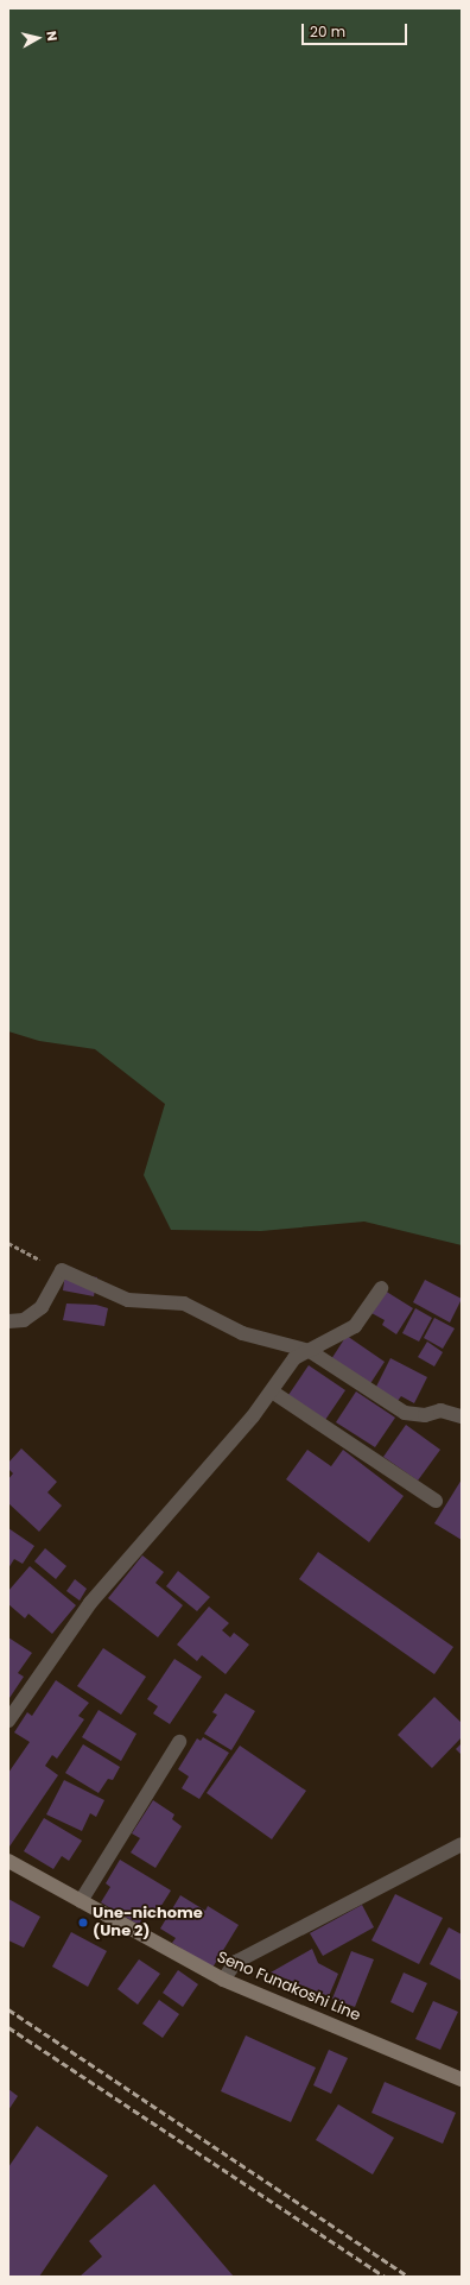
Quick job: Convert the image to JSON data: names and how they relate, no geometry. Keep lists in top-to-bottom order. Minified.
{"streets":{"main road":["Seno Funakoshi Line"]},"places":["Une-nichome (Une 2)"],"scale_bar":"20 m","north":"right"}
